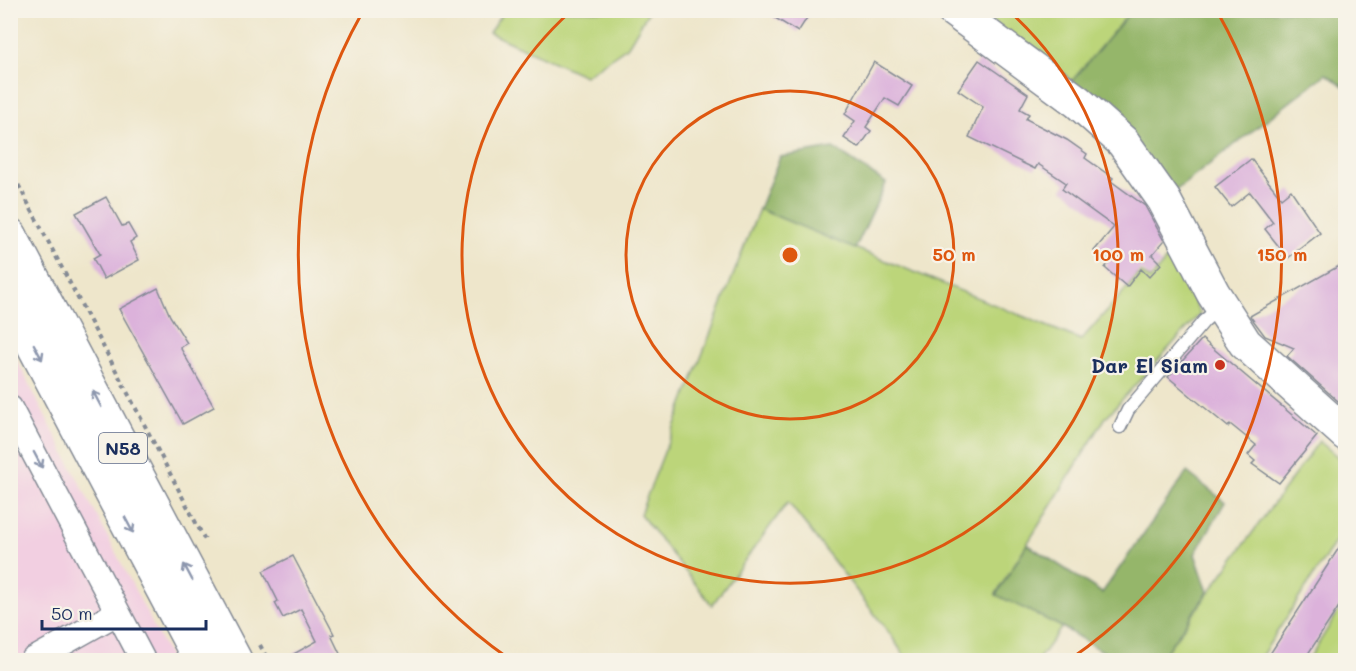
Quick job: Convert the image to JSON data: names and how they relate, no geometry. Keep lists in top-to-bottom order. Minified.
{"streets":{"main road":["N58"]},"places":["Dar El Siam"],"scale_bar":"50 m","rings":["50 m","100 m","150 m"]}
